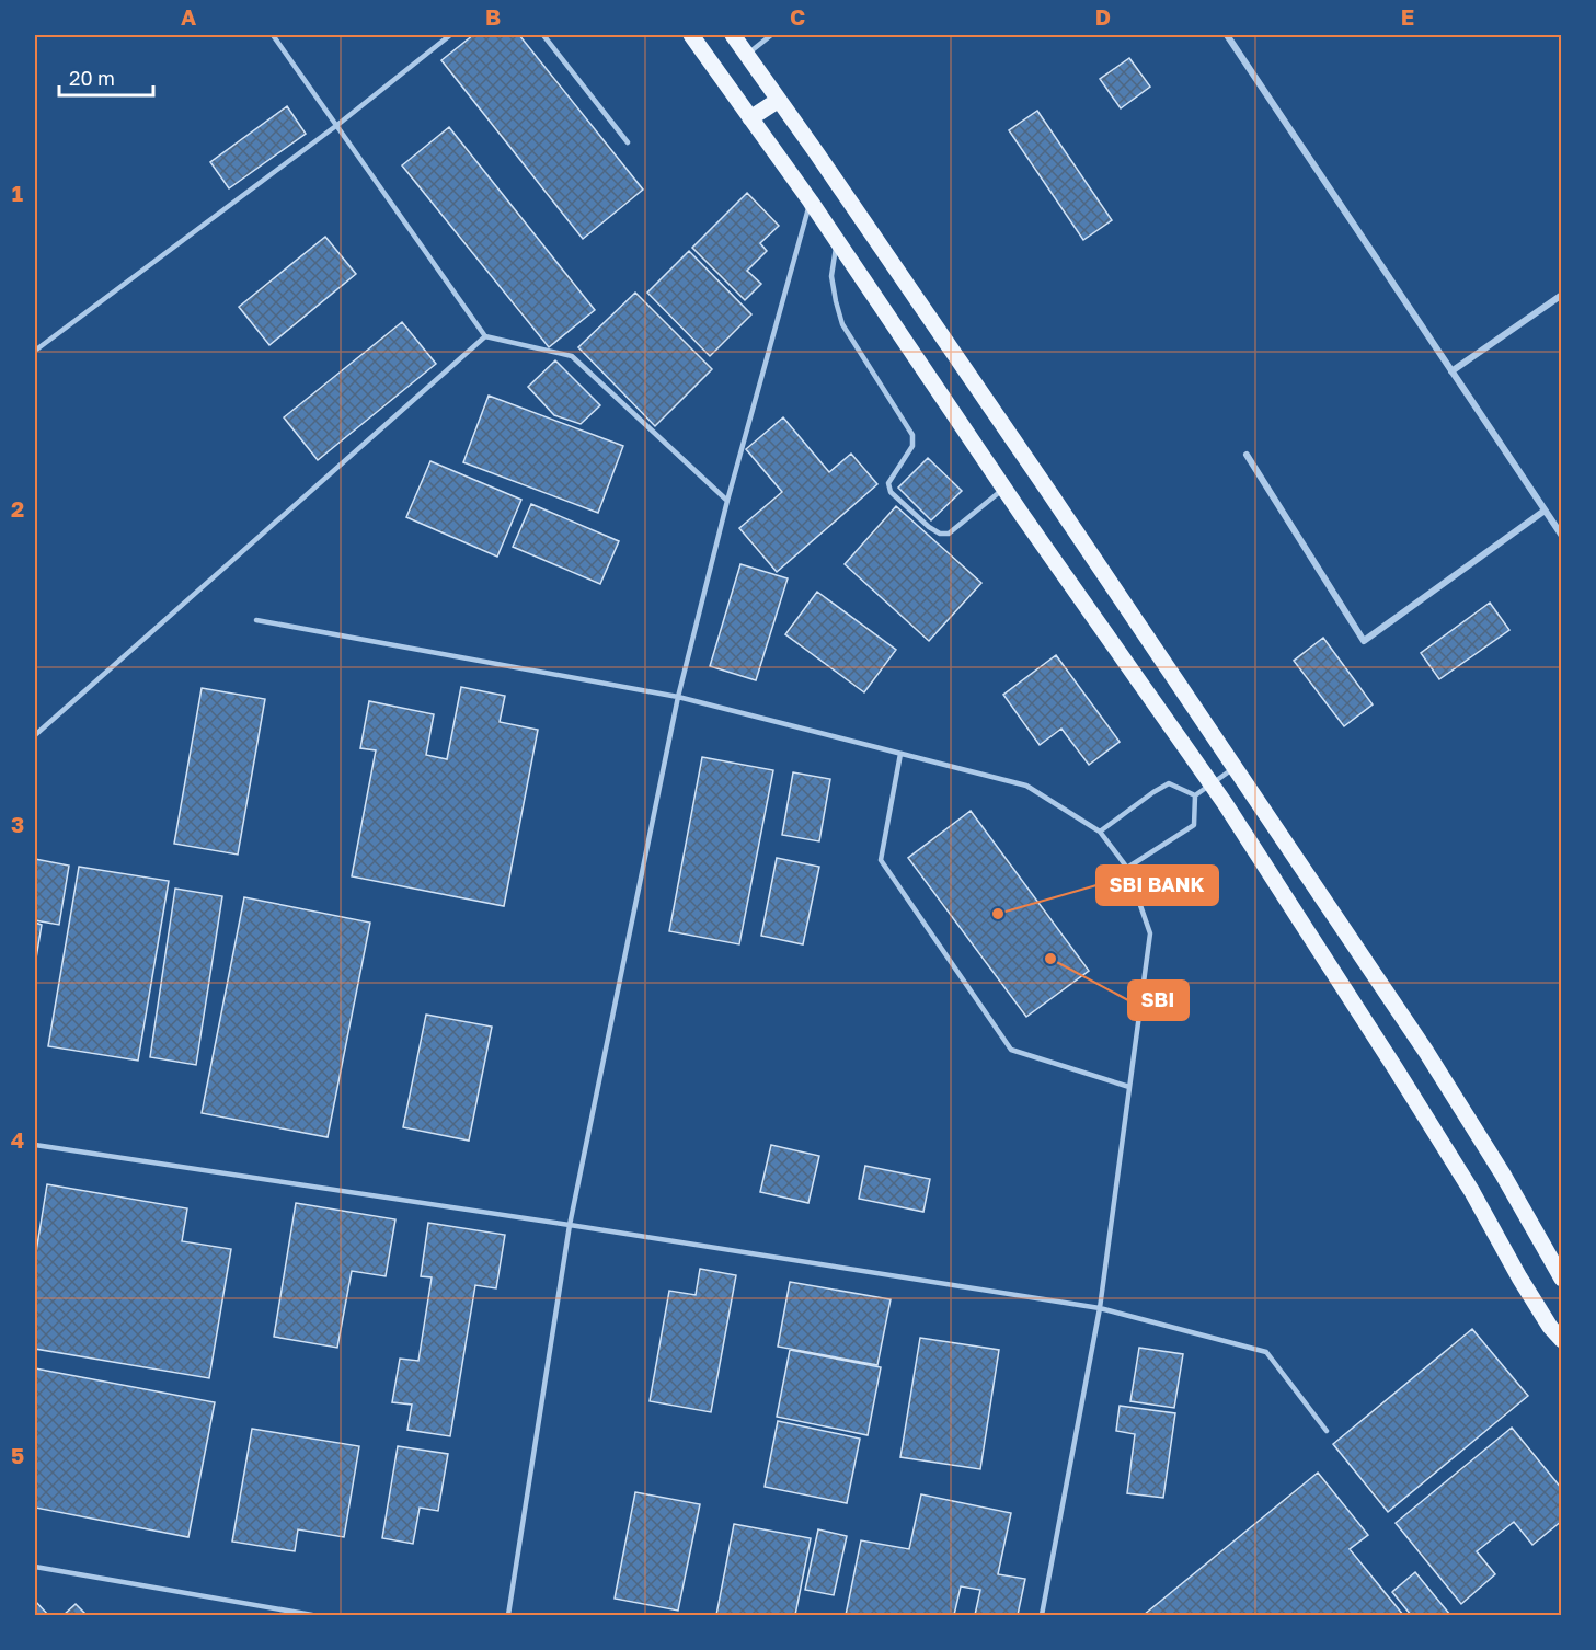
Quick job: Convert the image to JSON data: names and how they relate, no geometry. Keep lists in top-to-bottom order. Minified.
{"places":["SBI BANK","SBI"],"scale_bar":"20 m","grid":{"columns":["A","B","C","D","E"],"rows":["1","2","3","4","5"]}}
